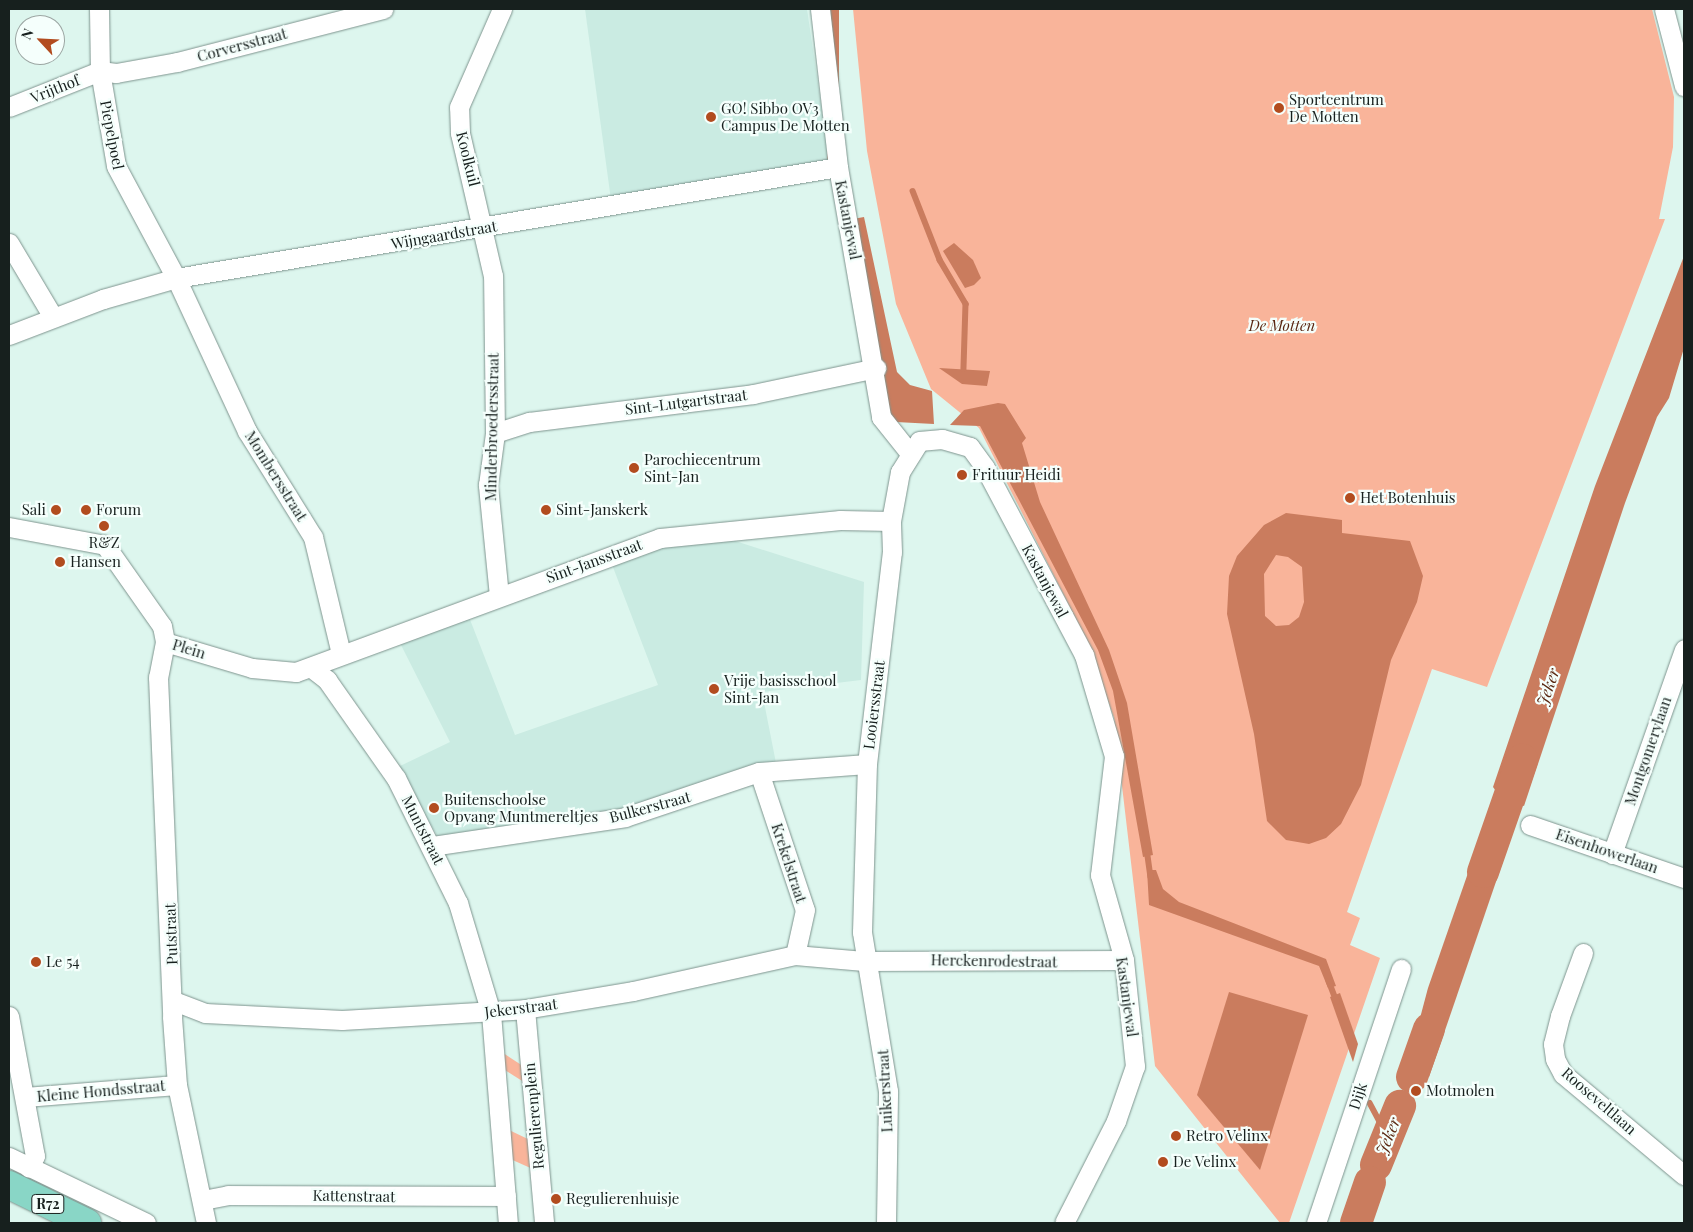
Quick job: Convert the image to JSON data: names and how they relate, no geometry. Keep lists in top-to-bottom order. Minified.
{"streets":{"main road":["R72"],"street":["Corversstraat","Vrijthof","Piepelpoel","Koolkuil","Kastanjewal","Wijngaardstraat","Sint-Lutgartstraat","Minderbroedersstraat","Mombersstraat","Sint-Jansstraat","Plein","Looiersstraat","Montgomerylaan","Bulkerstraat","Muntstraat","Eisenhowerlaan","Krekelstraat","Putstraat","Herckenrodestraat","Jekerstraat","Kleine Hondsstraat","Luikerstraat","Dijk","Rooseveltlaan","Regulierenplein","Kattenstraat"]},"crossings":[["Corversstraat","Vrijthof"],["Corversstraat","Piepelpoel"],["Vrijthof","Piepelpoel"],["Piepelpoel","Wijngaardstraat"],["Piepelpoel","Mombersstraat"],["Koolkuil","Wijngaardstraat"],["Koolkuil","Minderbroedersstraat"],["Kastanjewal","Wijngaardstraat"],["Kastanjewal","Sint-Lutgartstraat"],["Kastanjewal","Looiersstraat"],["Kastanjewal","Herckenrodestraat"],["Wijngaardstraat","Minderbroedersstraat"],["Wijngaardstraat","Mombersstraat"],["Sint-Lutgartstraat","Minderbroedersstraat"],["Minderbroedersstraat","Sint-Jansstraat"],["Mombersstraat","Sint-Jansstraat"],["Sint-Jansstraat","Plein"],["Sint-Jansstraat","Looiersstraat"],["Sint-Jansstraat","Muntstraat"],["Plein","Muntstraat"],["Plein","Putstraat"],["Looiersstraat","Bulkerstraat"],["Looiersstraat","Herckenrodestraat"],["Looiersstraat","Jekerstraat"],["Looiersstraat","Luikerstraat"],["Montgomerylaan","Eisenhowerlaan"],["Bulkerstraat","Muntstraat"],["Bulkerstraat","Krekelstraat"],["Muntstraat","Jekerstraat"],["Krekelstraat","Jekerstraat"],["Putstraat","Jekerstraat"],["Putstraat","Kleine Hondsstraat"],["Putstraat","Kattenstraat"],["Herckenrodestraat","Jekerstraat"],["Herckenrodestraat","Luikerstraat"],["Jekerstraat","Luikerstraat"],["Jekerstraat","Regulierenplein"]],"water":["Jeker"],"parks":["De Motten"],"places":["Sportcentrum De Motten","GO! Sibbo OV3 Campus De Motten","Parochiecentrum Sint-Jan","Frituur Heidi","Het Botenhuis","Sali","Forum","Sint-Janskerk","R&Z","Hansen","Vrije basisschool Sint-Jan","Buitenschoolse Opvang Muntmereltjes","Le 54","Motmolen","Retro Velinx","De Velinx","Regulierenhuisje"],"north":"top left"}
